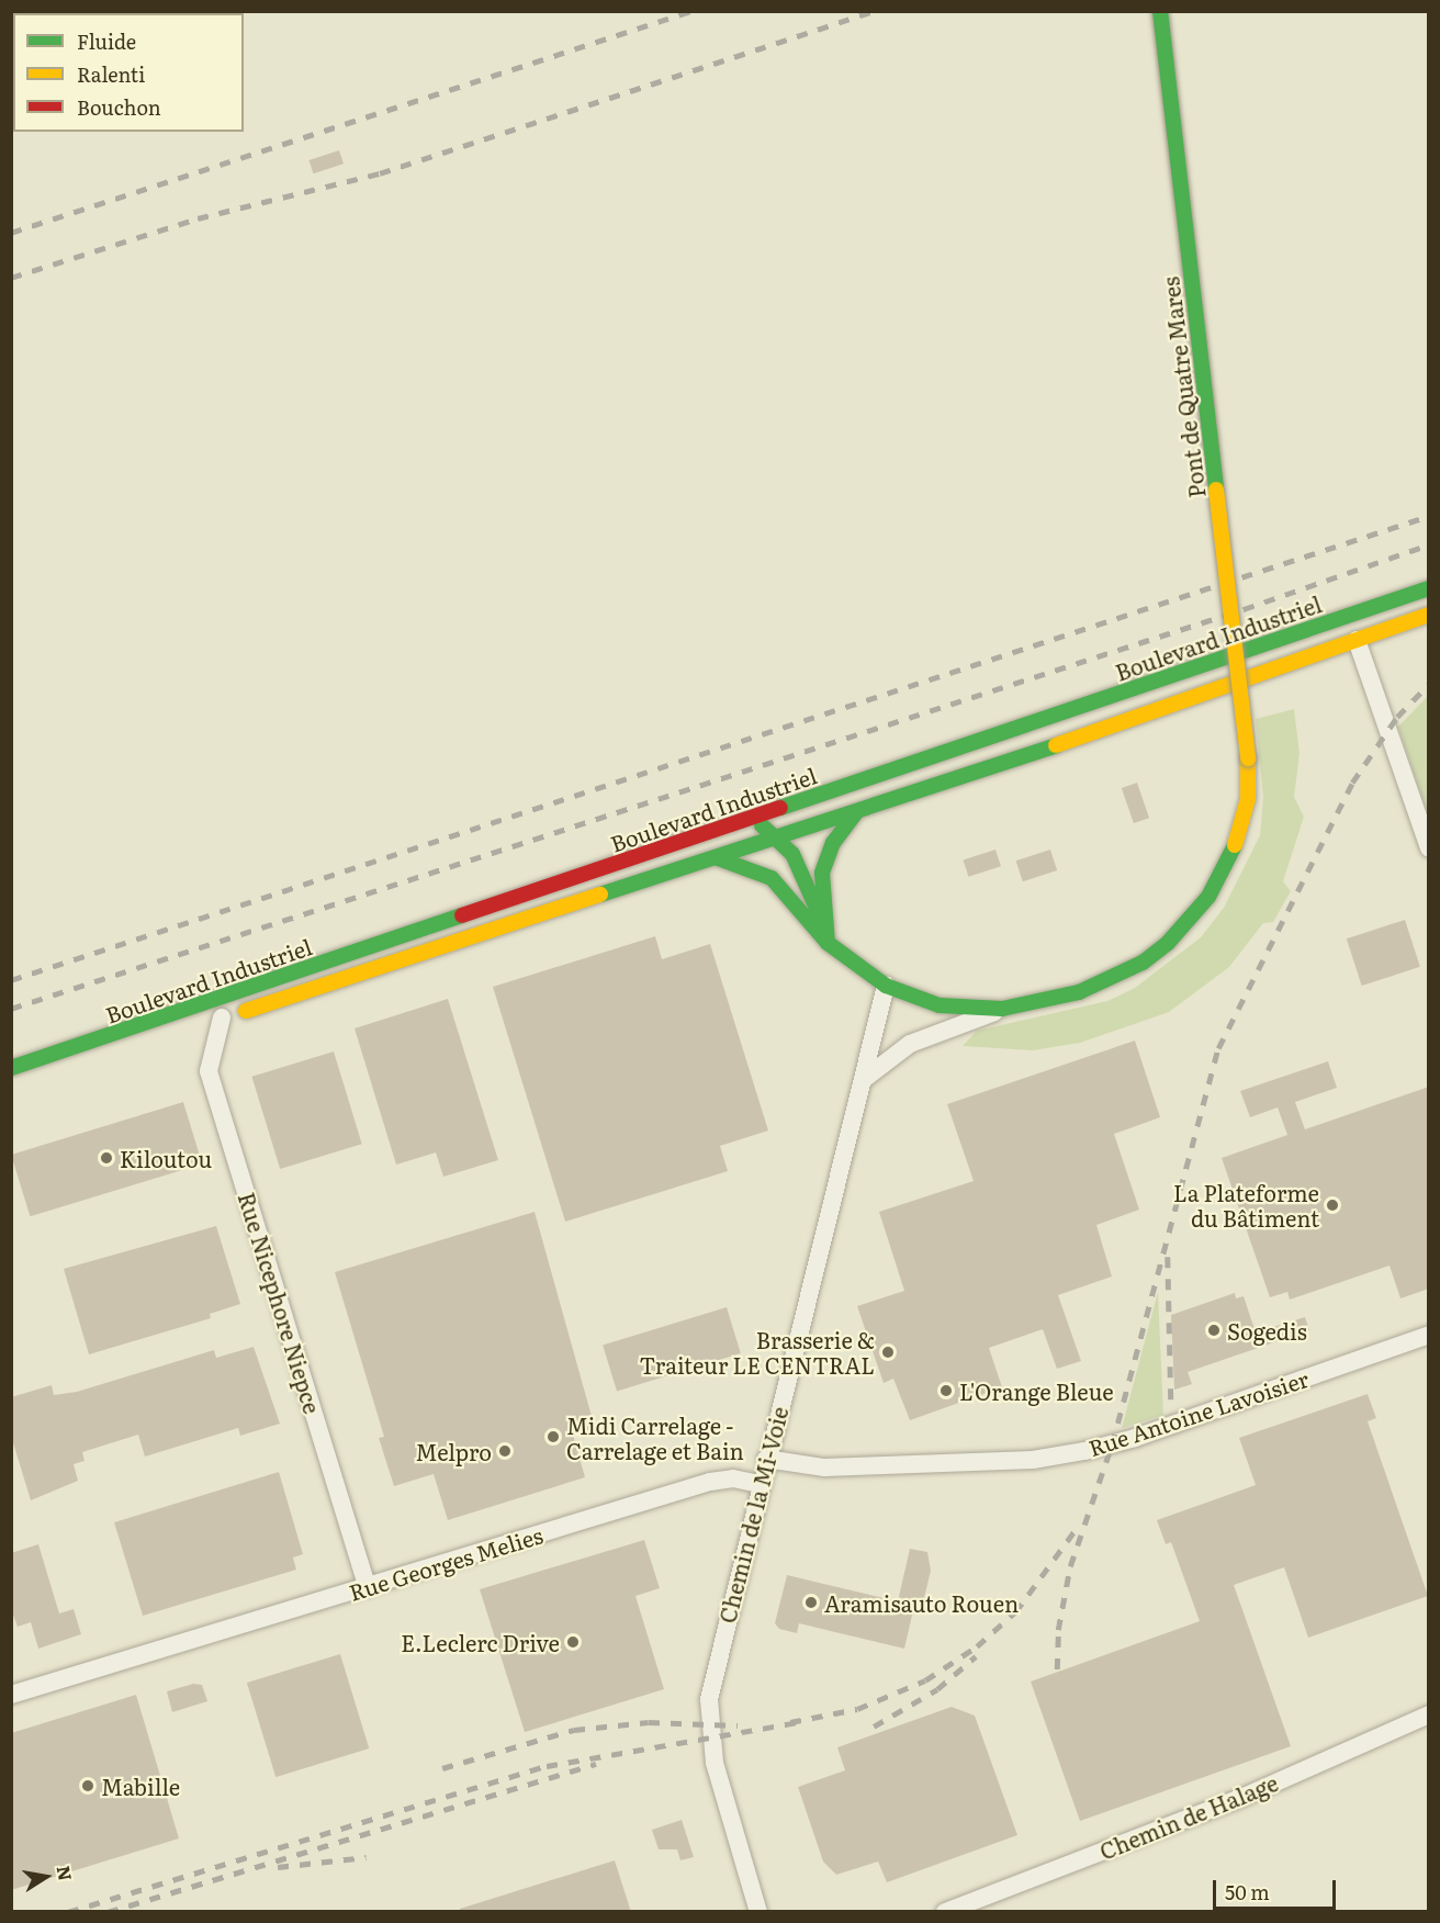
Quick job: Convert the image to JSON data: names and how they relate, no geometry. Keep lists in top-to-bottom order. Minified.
{"streets":{"main road":["Pont de Quatre Mares","Boulevard Industriel"],"street":["Rue Nicephore Niepce","Rue Antoine Lavoisier","Chemin de la Mi-Voie","Rue Georges Melies","Chemin de Halage"]},"crossings":[["Pont de Quatre Mares","Chemin de la Mi-Voie"],["Boulevard Industriel","Rue Nicephore Niepce"],["Rue Nicephore Niepce","Rue Georges Melies"],["Rue Antoine Lavoisier","Chemin de la Mi-Voie"],["Chemin de la Mi-Voie","Rue Georges Melies"]],"places":["Kiloutou","La Plateforme du Bâtiment","Sogedis","Brasserie & Traiteur LE CENTRAL","L'Orange Bleue","Midi Carrelage - Carrelage et Bain","Melpro","Aramisauto Rouen","E.Leclerc Drive","Mabille"],"legend":["Fluide","Ralenti","Bouchon"],"scale_bar":"50 m","north":"right"}
